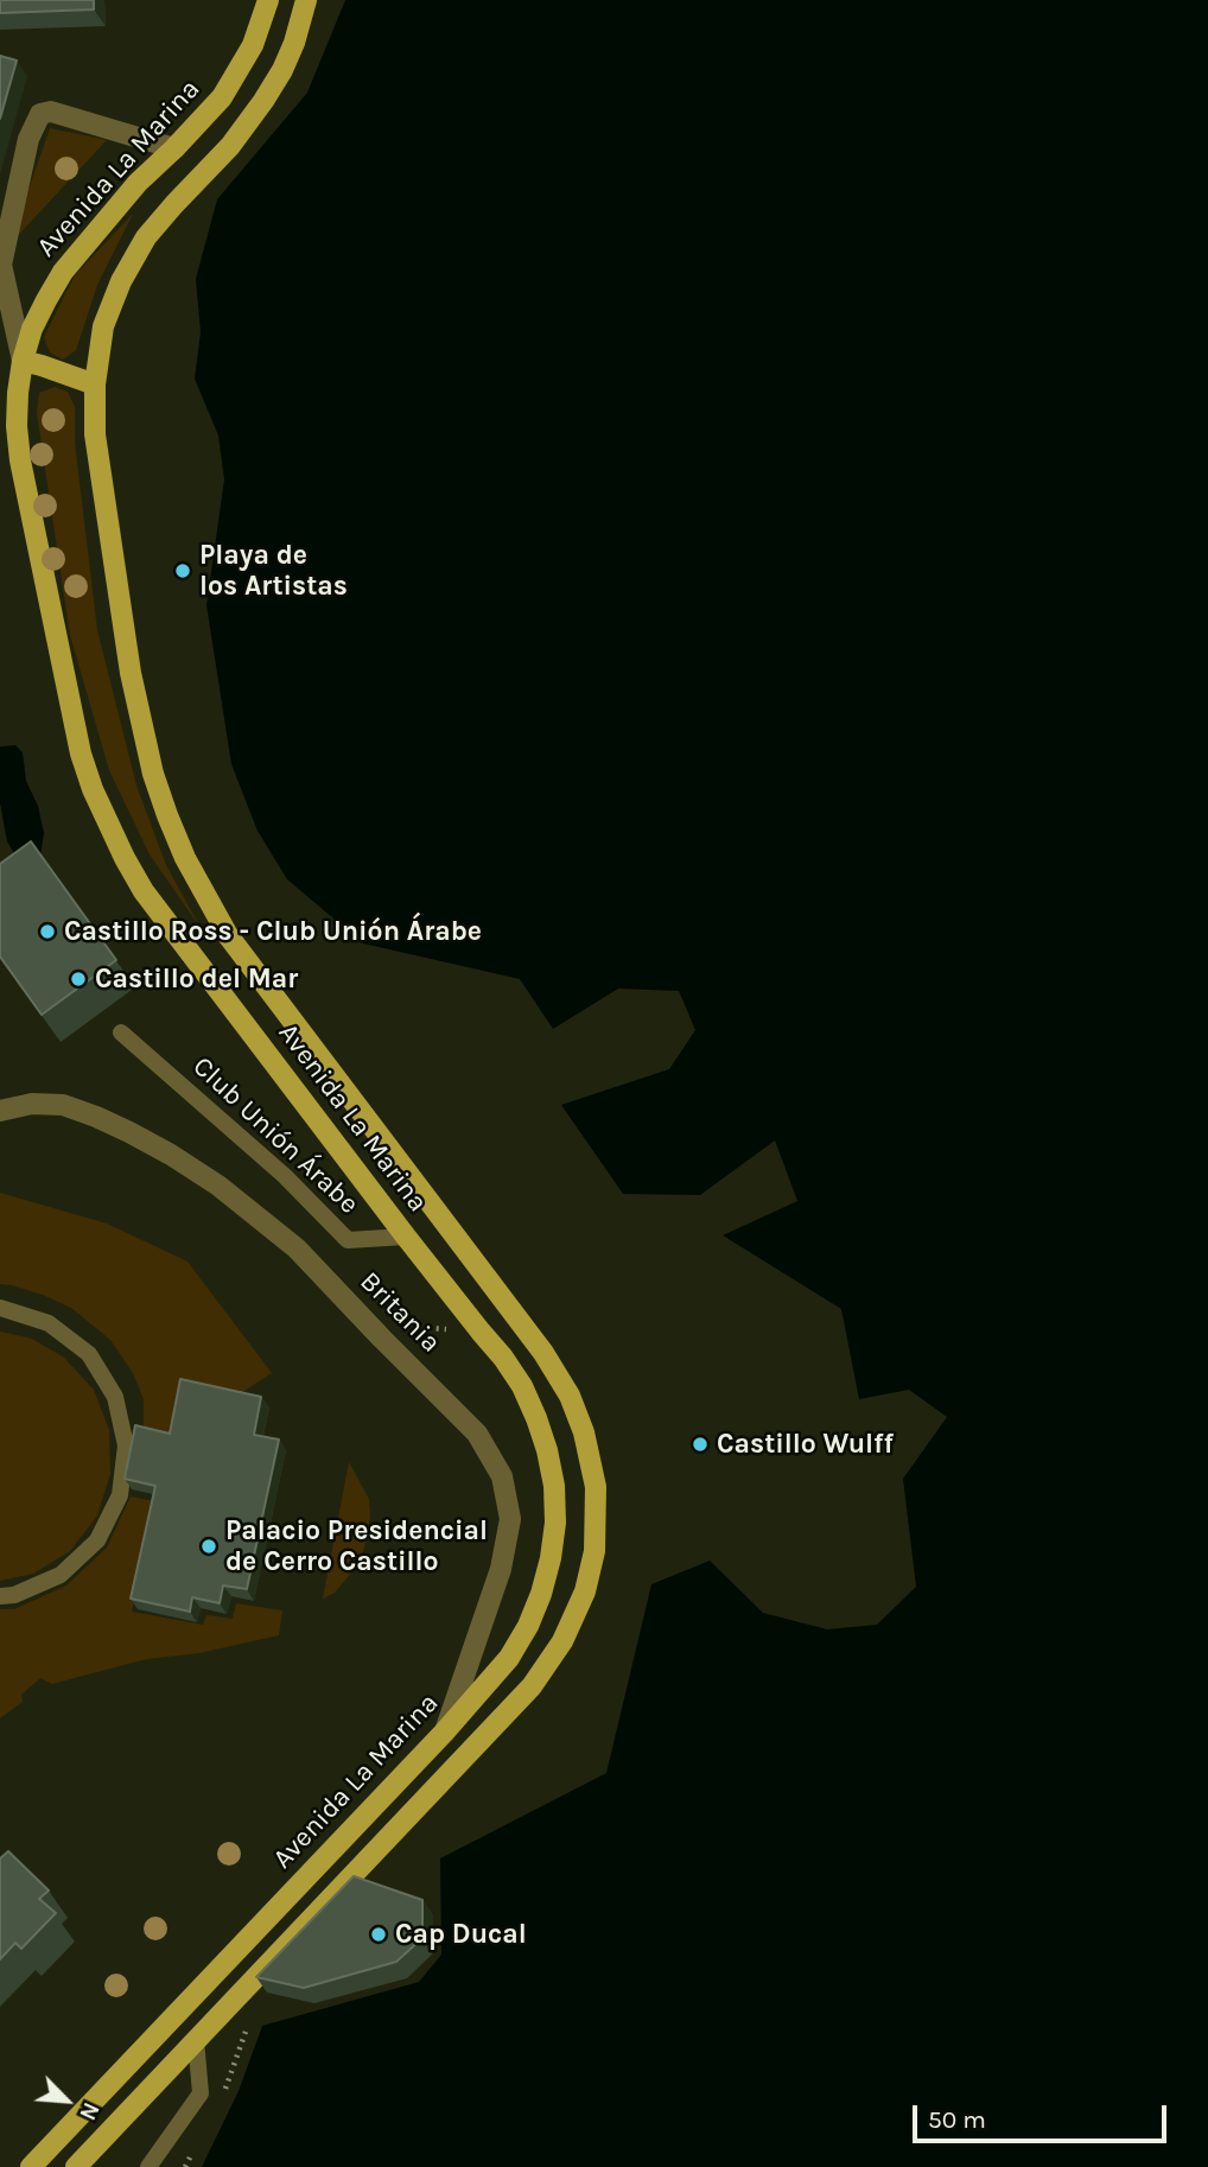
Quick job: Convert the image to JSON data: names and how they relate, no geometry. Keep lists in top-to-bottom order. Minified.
{"streets":{"main road":["Avenida La Marina"],"street":["Britania"],"lane":["Club Unión Árabe"]},"crossings":[["Avenida La Marina","Club Unión Árabe"],["Avenida La Marina","Britania"]],"places":["Playa de los Artistas","Castillo Ross - Club Unión Árabe","Castillo del Mar","Castillo Wulff","Palacio Presidencial de Cerro Castillo","Cap Ducal"],"scale_bar":"50 m","north":"bottom right"}
